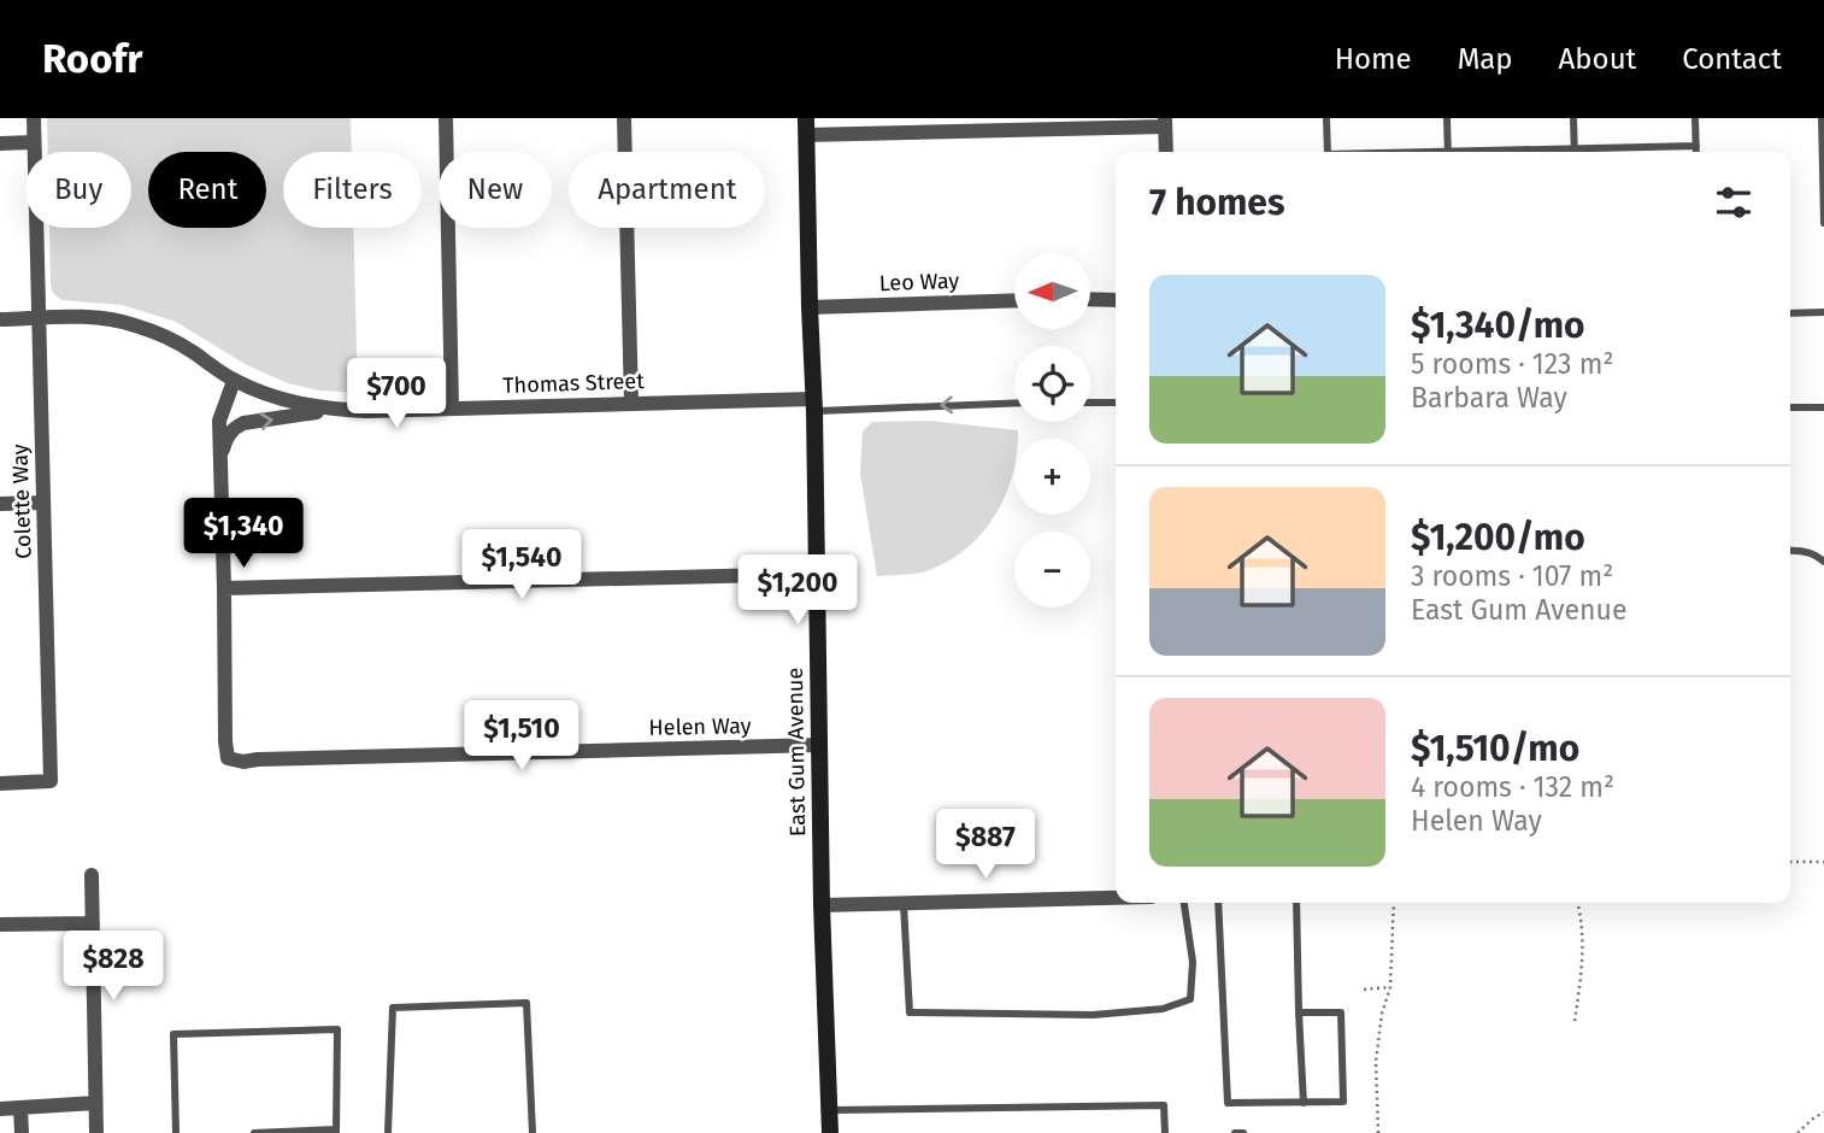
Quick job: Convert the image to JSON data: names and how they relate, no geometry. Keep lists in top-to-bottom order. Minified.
{"streets":{"street":["Leo Way","Thomas Street","Colette Way","Helen Way","East Gum Avenue"]},"crossings":[["Leo Way","East Gum Avenue"],["Thomas Street","Colette Way"],["Thomas Street","East Gum Avenue"],["Helen Way","East Gum Avenue"]],"north":"left","page":{"header":"Roofr","nav":["Home","Map","About","Contact"],"chip":["Buy","Rent","Filters","New","Apartment"],"heading":"7 homes","map_buttons":["+","−"],"list":[{"name":"$1,340/mo","note":"5 rooms · 123 m² · Barbara Way"},{"name":"$1,200/mo","note":"3 rooms · 107 m² · East Gum Avenue"},{"name":"$1,510/mo","note":"4 rooms · 132 m² · Helen Way"}],"price":["$700","$1,340","$1,540","$1,200","$1,510","$887","$828"]}}
